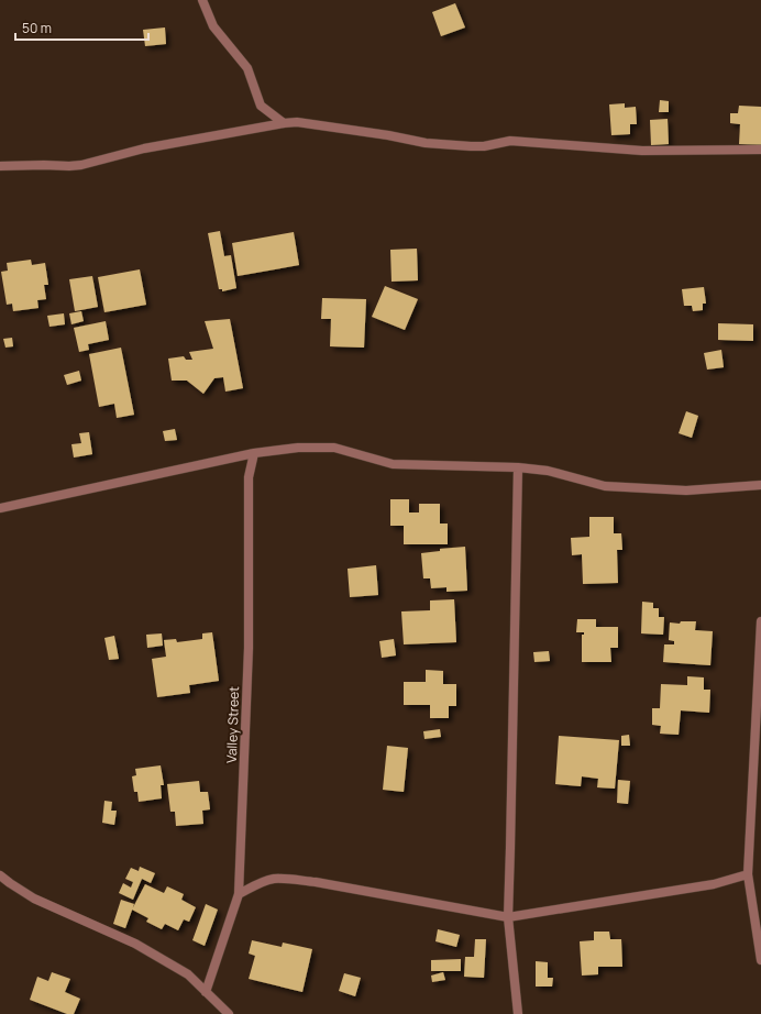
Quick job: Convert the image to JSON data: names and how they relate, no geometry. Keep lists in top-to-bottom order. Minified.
{"streets":{"street":["Valley Street"]},"scale_bar":"50 m"}
